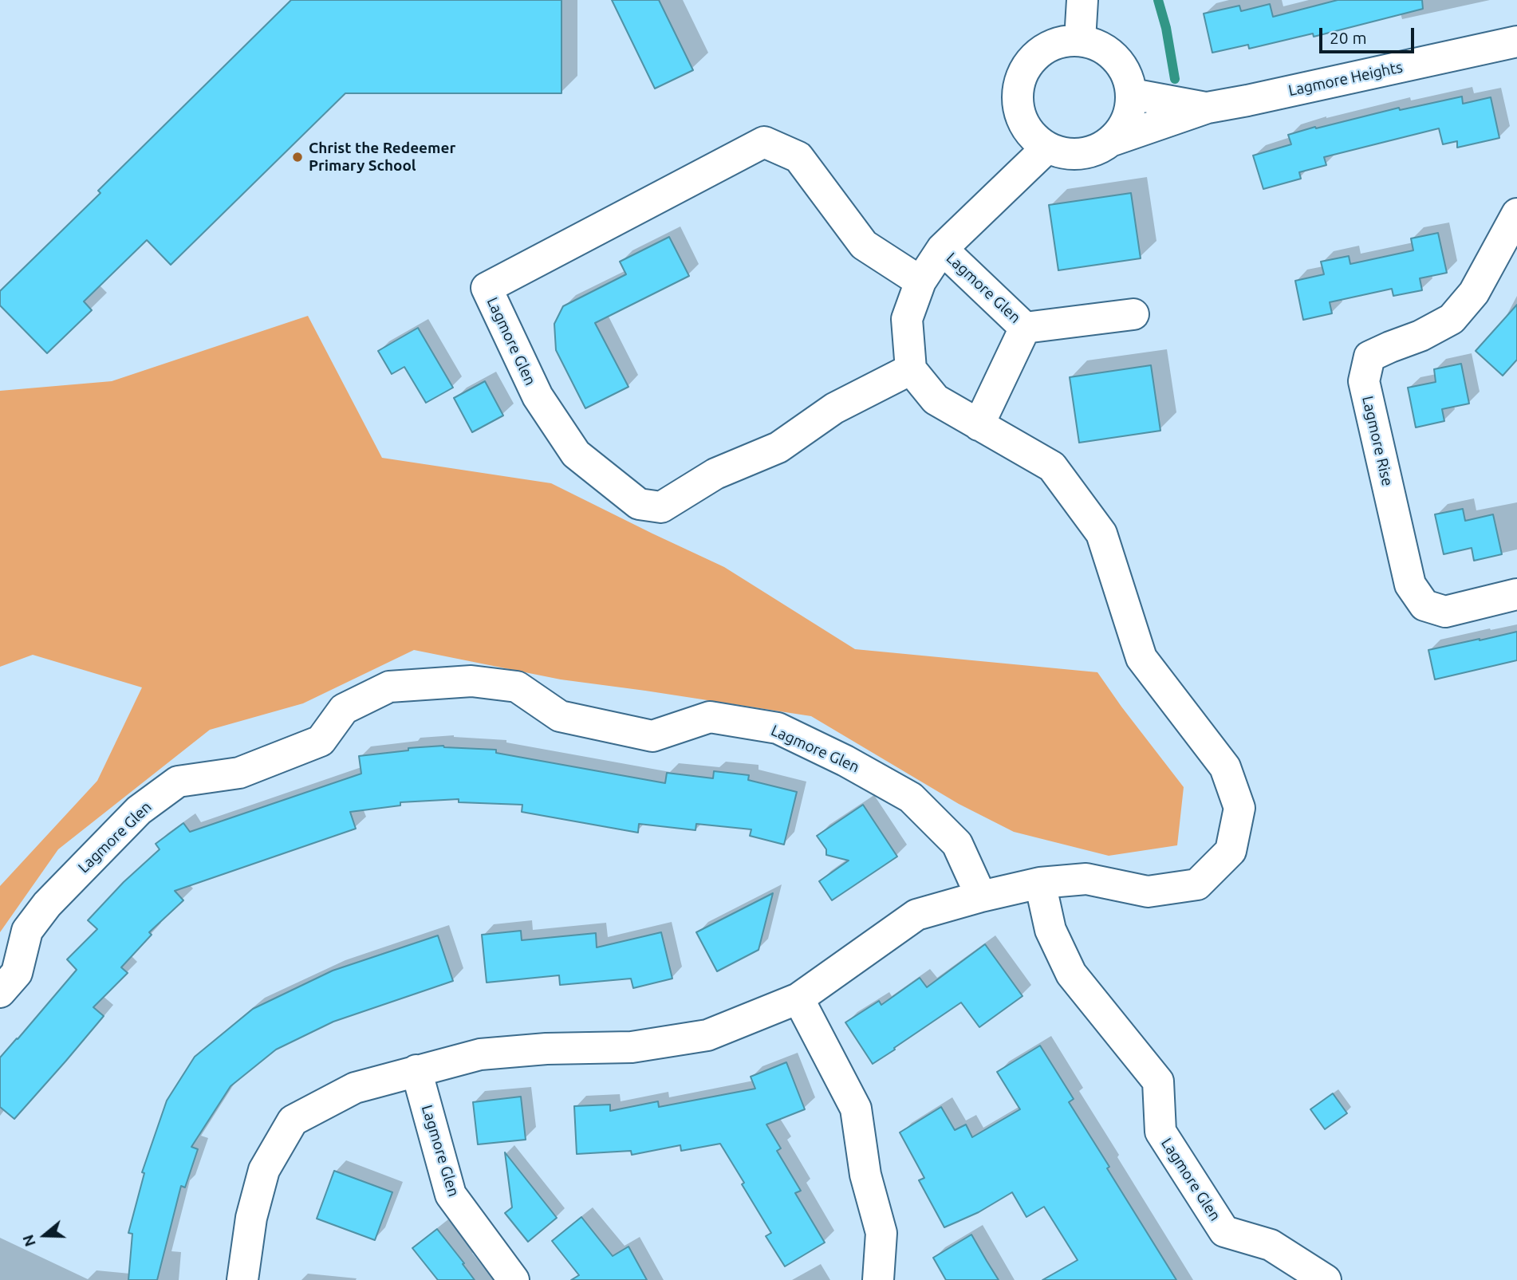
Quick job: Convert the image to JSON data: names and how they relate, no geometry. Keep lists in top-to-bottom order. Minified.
{"streets":{"street":["Lagmore Heights","Lagmore Glen","Lagmore Rise"]},"places":["Christ the Redeemer Primary School"],"scale_bar":"20 m","north":"left"}
